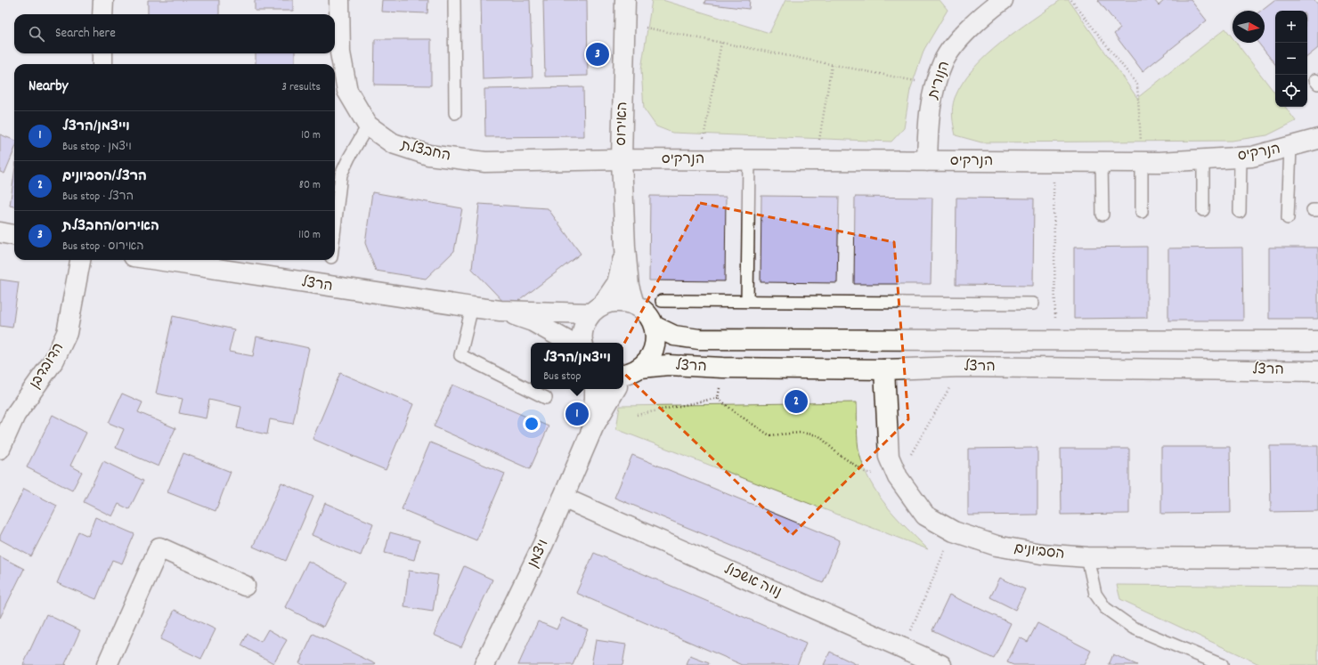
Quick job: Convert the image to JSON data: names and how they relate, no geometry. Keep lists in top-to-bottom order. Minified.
{"streets":{"street":["הנורית","האירוס","החבצלת","הנרקיס","הרצל","הדובדבן","הסביונים","ויצמן","נווה אשכול"]},"crossings":[["הנורית","הנרקיס"],["האירוס","החבצלת"],["האירוס","הנרקיס"],["האירוס","הרצל"],["החבצלת","הנרקיס"],["הרצל","הסביונים"],["הרצל","ויצמן"],["ויצמן","נווה אשכול"]],"north":"right","page":{"map_buttons":["+","−"],"search":"Search here","pins":["3","2","1"],"heading":["Nearby","3 results"],"list":[{"mark":"1","name":"וייצמן/הרצל","note":"Bus stop · ויצמן","value":"10 m"},{"mark":"2","name":"הרצל/הסביונים","note":"Bus stop · הרצל","value":"80 m"},{"mark":"3","name":"האירוס/החבצלת","note":"Bus stop · האירוס","value":"110 m"}],"popup":["וייצמן/הרצל","Bus stop"]}}
